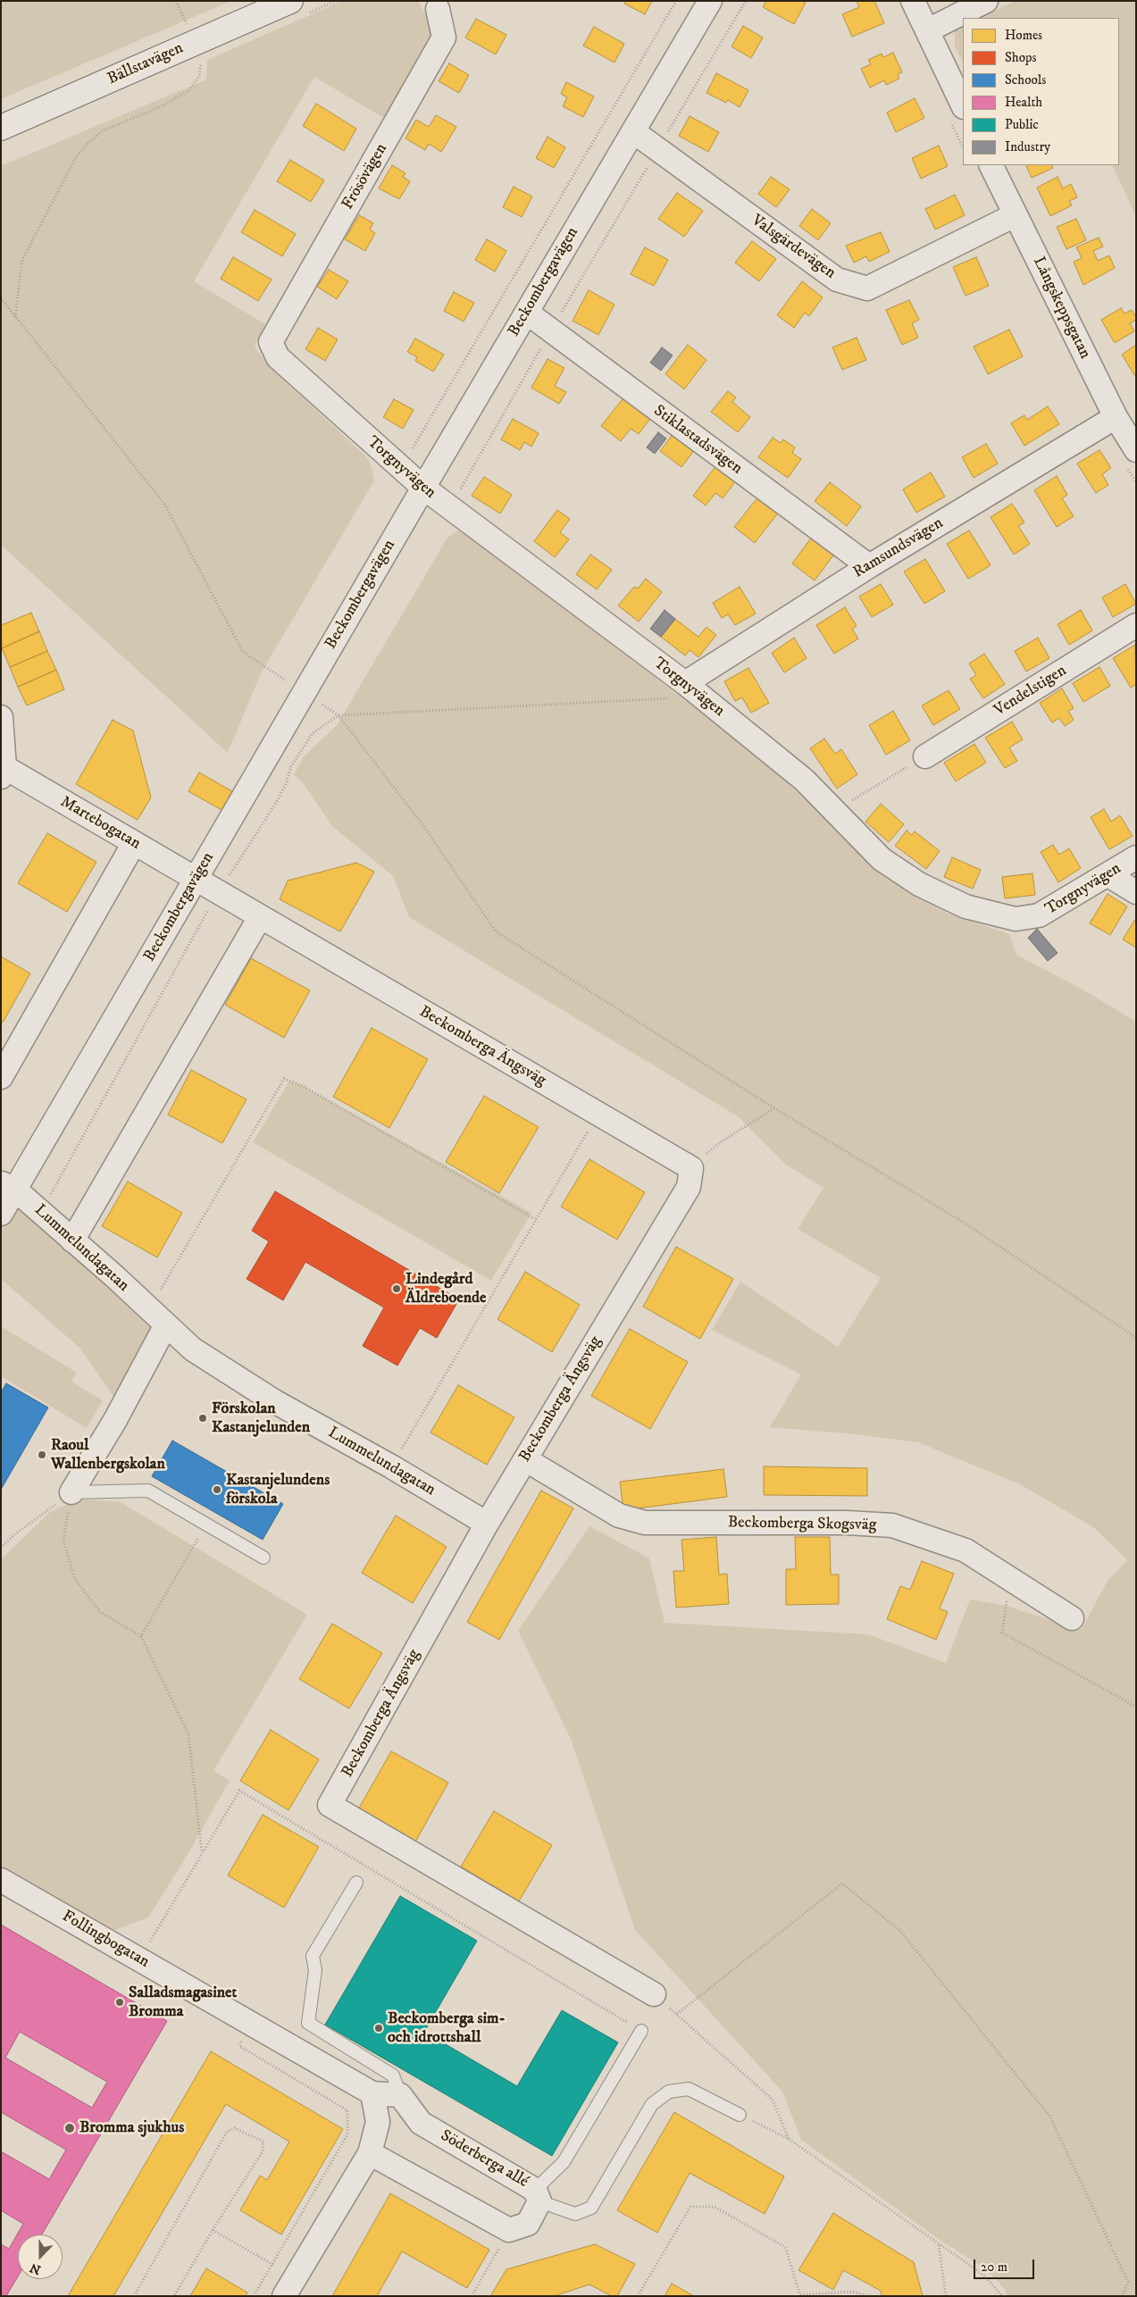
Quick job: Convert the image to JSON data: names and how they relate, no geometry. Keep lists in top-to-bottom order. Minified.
{"streets":{"street":["Bällstavägen","Frösövägen","Valsgärdevägen","Beckombergavägen","Långskeppsgatan","Stiklastadsvägen","Torgnyvägen","Ramsundsvägen","Vendelstigen","Martebogatan","Beckomberga Ängsväg","Lummelundagatan","Beckomberga Skogsväg","Follingbogatan","Söderberga allé"]},"crossings":[["Frösövägen","Torgnyvägen"],["Valsgärdevägen","Beckombergavägen"],["Valsgärdevägen","Långskeppsgatan"],["Beckombergavägen","Stiklastadsvägen"],["Beckombergavägen","Torgnyvägen"],["Beckombergavägen","Martebogatan"],["Beckombergavägen","Beckomberga Ängsväg"],["Beckombergavägen","Lummelundagatan"],["Långskeppsgatan","Ramsundsvägen"],["Stiklastadsvägen","Ramsundsvägen"],["Torgnyvägen","Ramsundsvägen"],["Martebogatan","Beckomberga Ängsväg"],["Beckomberga Ängsväg","Lummelundagatan"],["Beckomberga Ängsväg","Beckomberga Skogsväg"]],"places":["Lindegård Äldreboende","Förskolan Kastanjelunden","Raoul Wallenbergskolan","Kastanjelundens förskola","Salladsmagasinet Bromma","Beckomberga sim- och idrottshall","Bromma sjukhus"],"legend":["Homes","Shops","Schools","Health","Public","Industry"],"scale_bar":"20 m","north":"bottom"}
